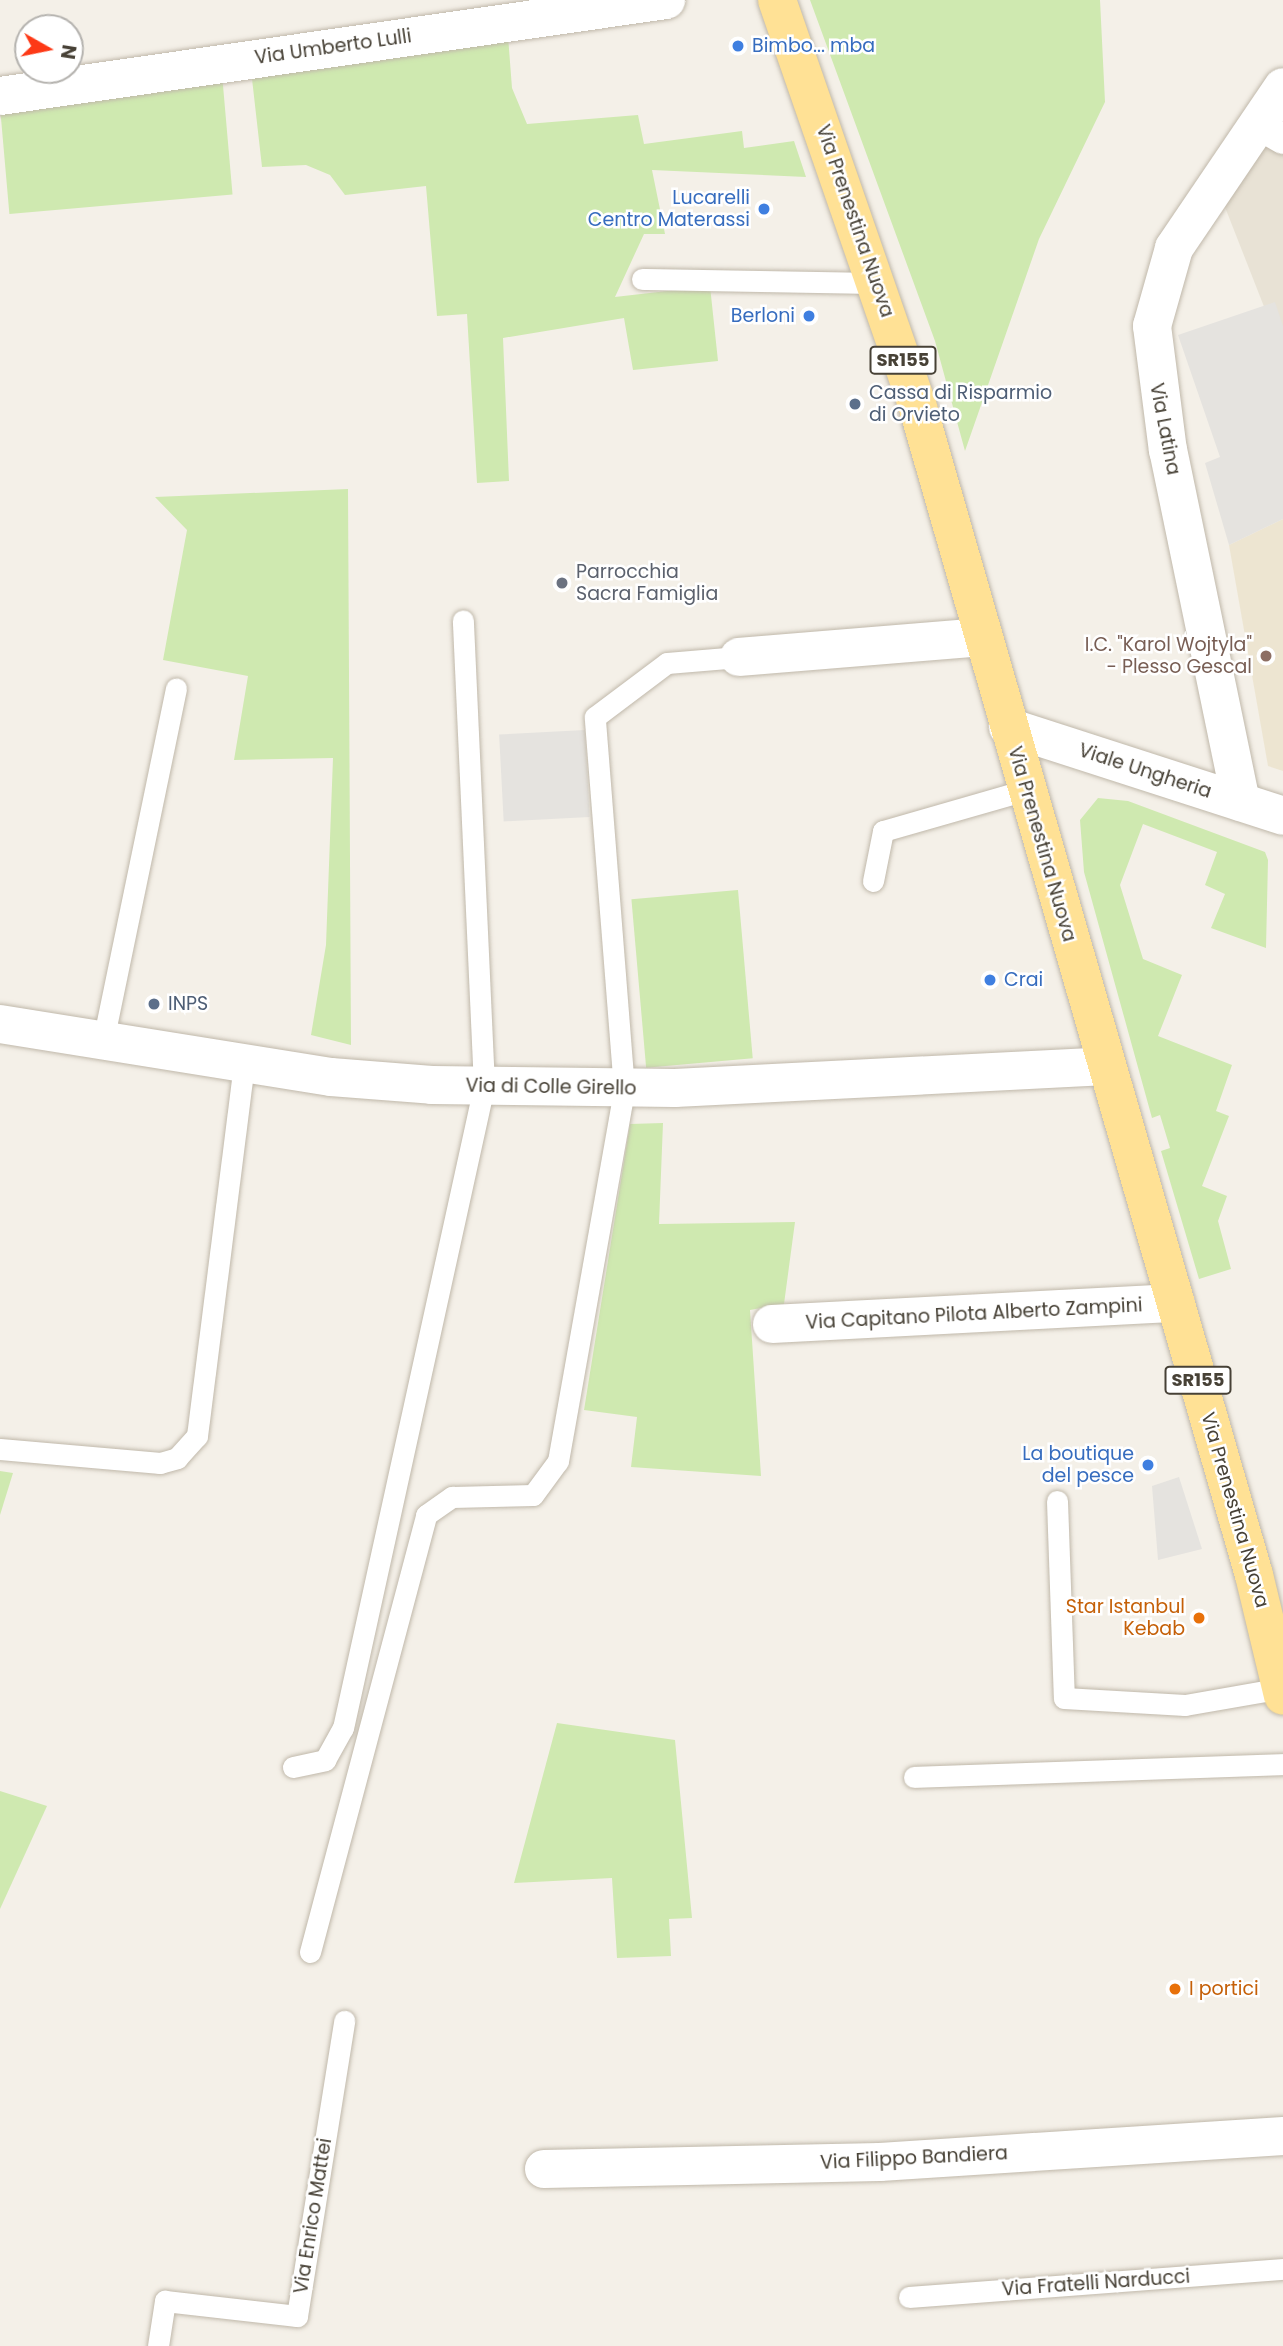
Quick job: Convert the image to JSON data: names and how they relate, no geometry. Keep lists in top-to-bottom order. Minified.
{"streets":{"main road":["Via Prenestina Nuova","SR155"],"street":["Via Umberto Lulli","Via Latina","Viale Ungheria","Via di Colle Girello","Via Capitano Pilota Alberto Zampini","Via Filippo Bandiera"],"lane":["Via Enrico Mattei","Via Fratelli Narducci"]},"crossings":[["Via Prenestina Nuova","Viale Ungheria"],["Via Prenestina Nuova","Via di Colle Girello"],["Via Prenestina Nuova","Via Capitano Pilota Alberto Zampini"],["Via Latina","Viale Ungheria"]],"places":["Bimbo... mba","Lucarelli Centro Materassi","Berloni","Cassa di Risparmio di Orvieto","Parrocchia Sacra Famiglia","I.C. \"Karol Wojtyla\" - Plesso Gescal","Crai","INPS","La boutique del pesce","Star Istanbul Kebab","I portici"],"north":"right"}
